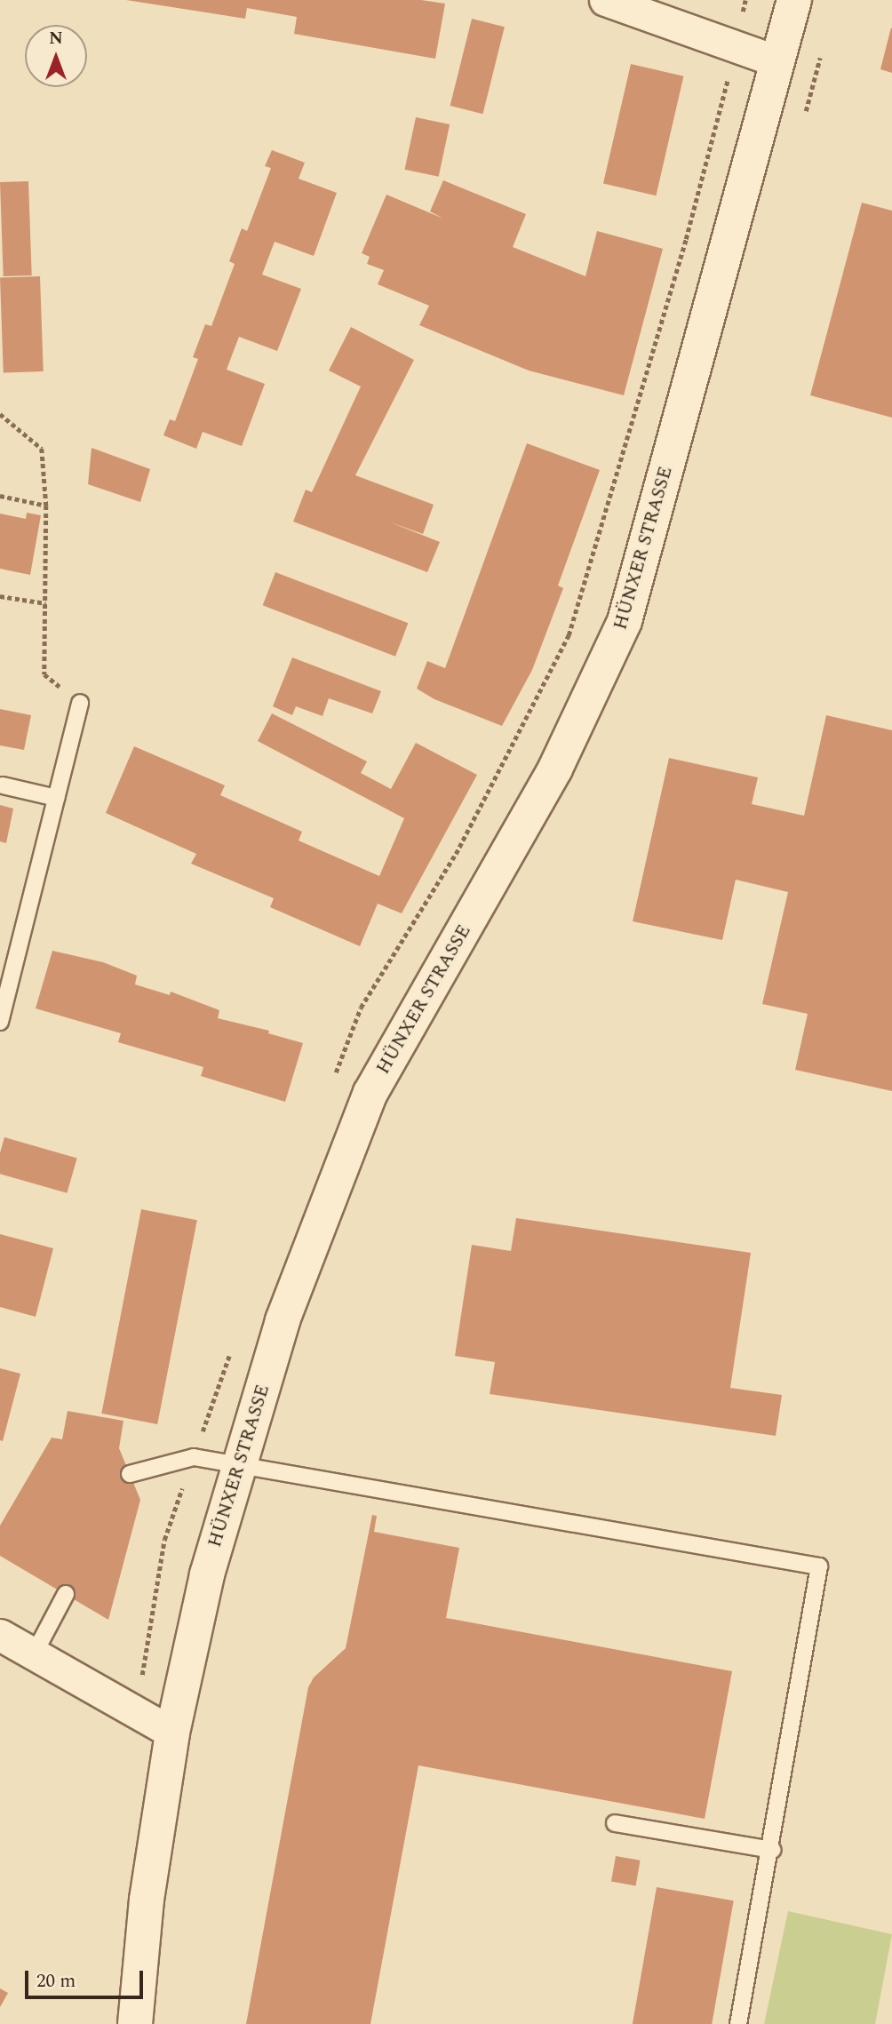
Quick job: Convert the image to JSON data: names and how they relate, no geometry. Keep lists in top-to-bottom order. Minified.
{"streets":{"main road":["HÜNXER STRASSE"]},"scale_bar":"20 m","north":"top"}
